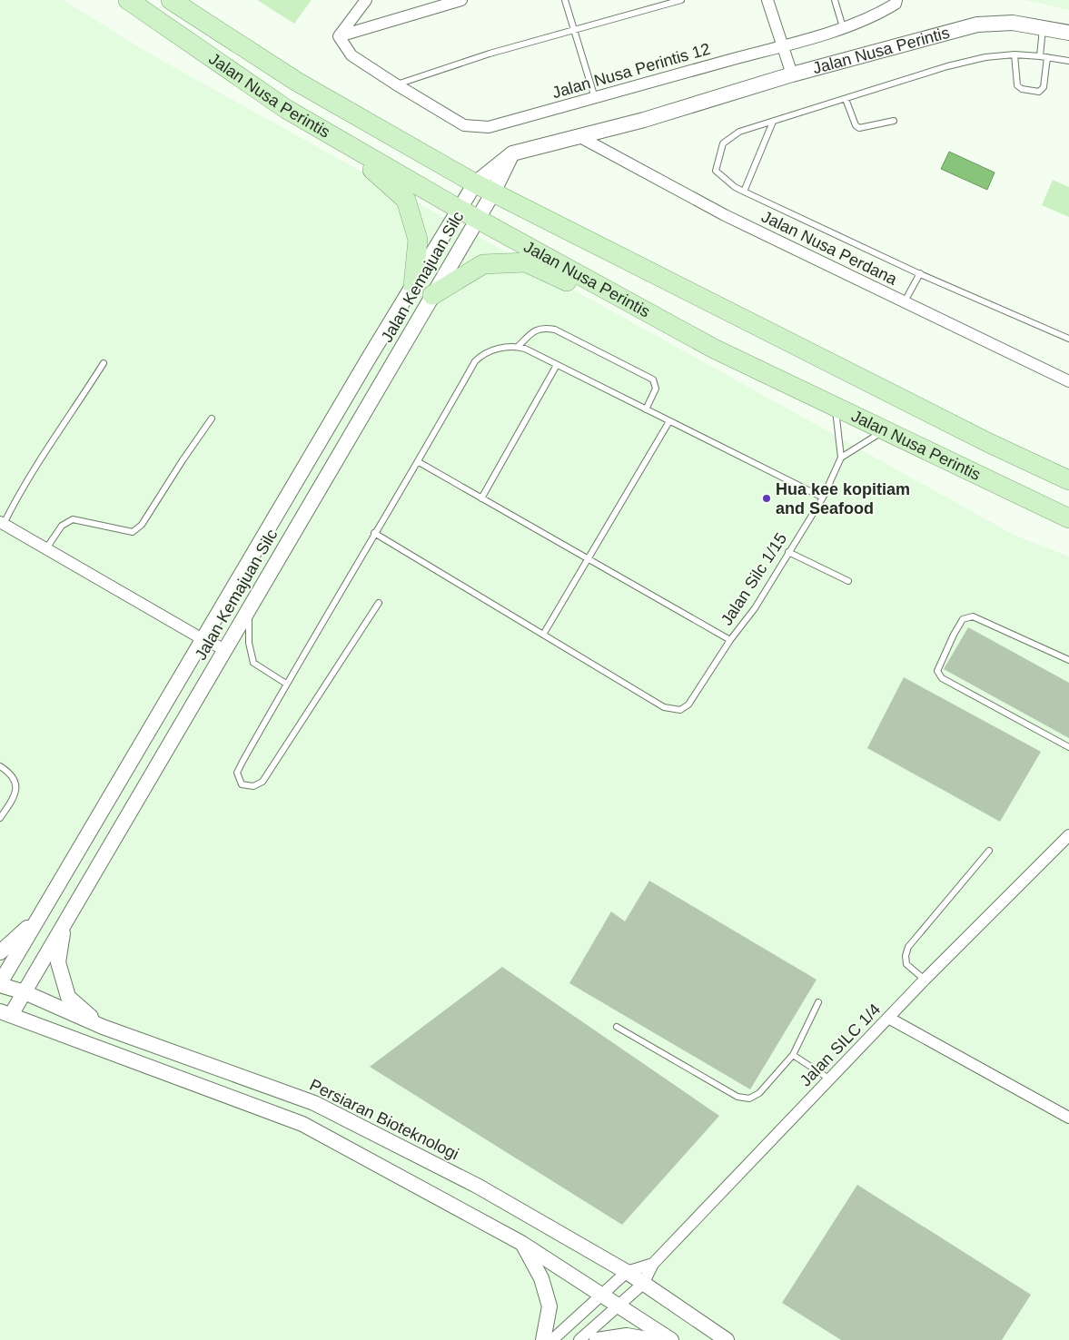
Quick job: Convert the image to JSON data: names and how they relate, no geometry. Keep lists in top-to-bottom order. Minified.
{"streets":{"main road":["Jalan Nusa Perintis"],"street":["Jalan Nusa Perintis 12","Jalan Nusa Perdana","Jalan Kemajuan Silc","Jalan SILC 1/4","Persiaran Bioteknologi"],"lane":["Jalan Silc 1/15"]},"crossings":[["Jalan Nusa Perintis","Jalan Nusa Perdana"],["Jalan Nusa Perintis","Jalan Kemajuan Silc"],["Jalan Kemajuan Silc","Persiaran Bioteknologi"],["Jalan SILC 1/4","Persiaran Bioteknologi"]],"places":["Hua kee kopitiam and Seafood"]}
